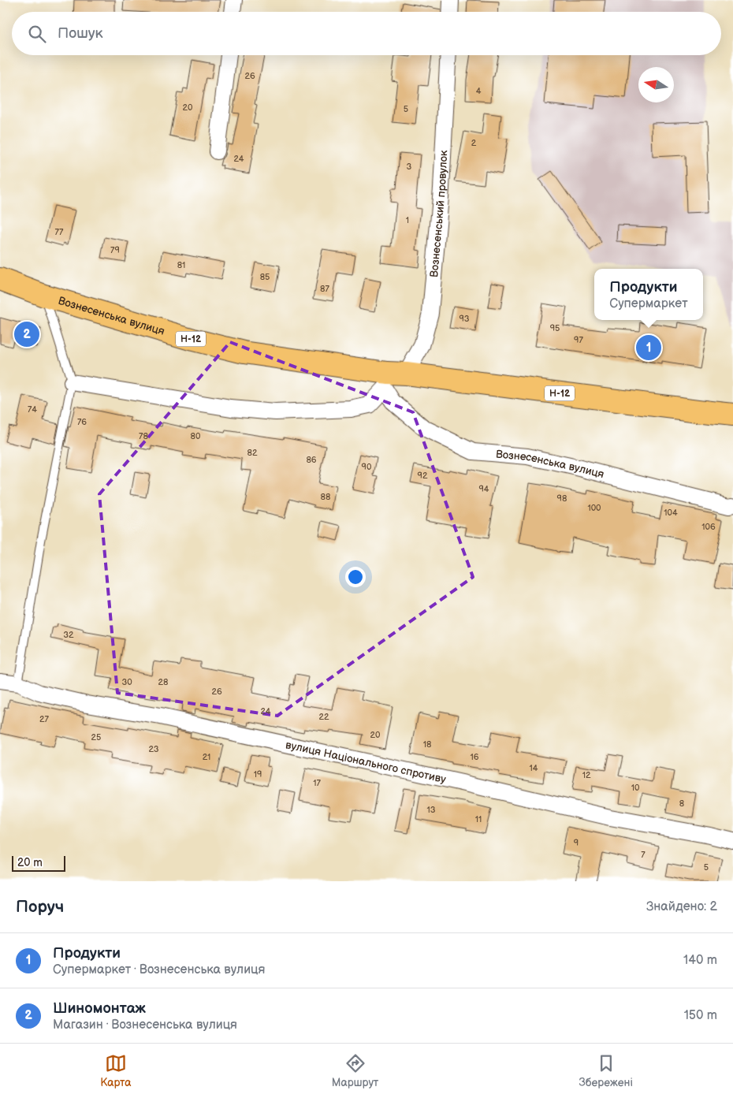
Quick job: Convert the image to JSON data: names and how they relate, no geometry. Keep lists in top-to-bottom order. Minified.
{"streets":{"main road":["Вознесенська вулиця","Н-12"],"street":["Вознесенський провулок","вулиця Національного спротиву"]},"crossings":[["Вознесенський провулок","Вознесенська вулиця"]],"house_numbers":["26","4","20","5","2","24","3","1","77","79","81","85","87","93","95","97","74","76","78","80","82","86","90","92","94","88","98","100","104","106","32","30","28","26","24","22","27","20","25","18","23","21","16","14","19","12","17","10","8","13","11","9","7","5"],"scale_bar":"20 m","north":"left","page":{"search":"Пошук","popup":["Продукти","Супермаркет"],"pins":["2","1"],"scale":"20 m","heading":["Поруч","Знайдено: 2"],"list":[{"mark":"1","name":"Продукти","note":"Супермаркет · Вознесенська вулиця","value":"140 m"},{"mark":"2","name":"Шиномонтаж","note":"Магазин · Вознесенська вулиця","value":"150 m"}],"nav":["Карта","Маршрут","Збережені"]}}
